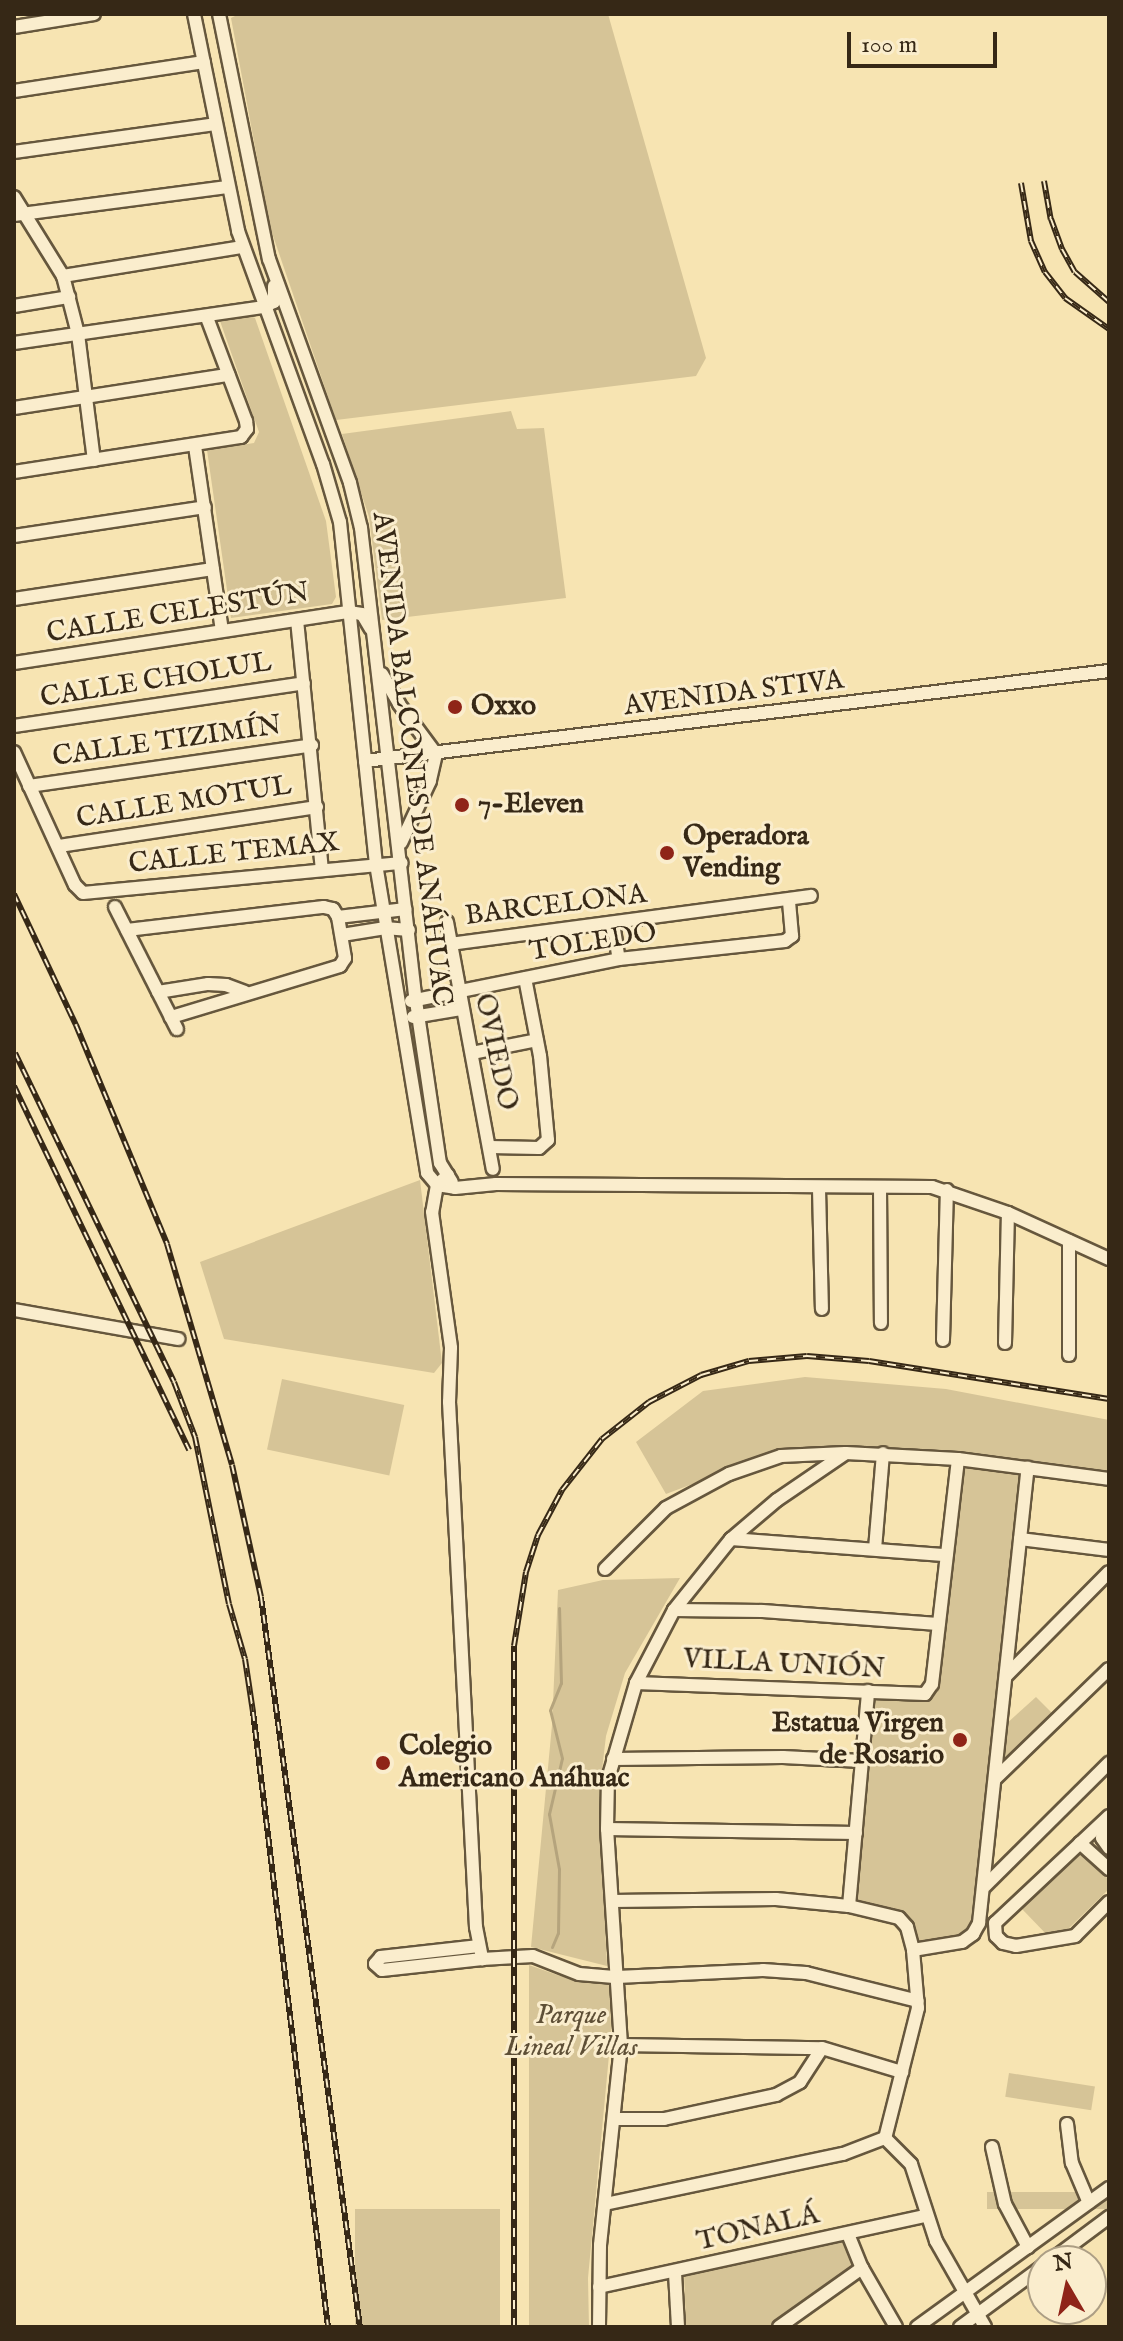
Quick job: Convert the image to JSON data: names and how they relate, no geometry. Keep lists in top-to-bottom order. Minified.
{"streets":{"street":["CALLE CELESTÚN","CALLE CHOLUL","AVENIDA STIVA","CALLE TIZIMÍN","AVENIDA BALCONES DE ANÁHUAC","CALLE MOTUL","CALLE TEMAX","BARCELONA","TOLEDO","OVIEDO","VILLA UNIÓN","TONALÁ"]},"crossings":[["CALLE CELESTÚN","AVENIDA BALCONES DE ANÁHUAC"],["AVENIDA STIVA","AVENIDA BALCONES DE ANÁHUAC"],["AVENIDA BALCONES DE ANÁHUAC","CALLE TEMAX"],["AVENIDA BALCONES DE ANÁHUAC","TOLEDO"],["CALLE MOTUL","CALLE TEMAX"],["BARCELONA","TOLEDO"],["BARCELONA","OVIEDO"],["TOLEDO","OVIEDO"]],"parks":["Parque Lineal Villas"],"places":["Oxxo","7-Eleven","Operadora Vending","Estatua Virgen de Rosario","Colegio Americano Anáhuac"],"scale_bar":"100 m","north":"top"}
